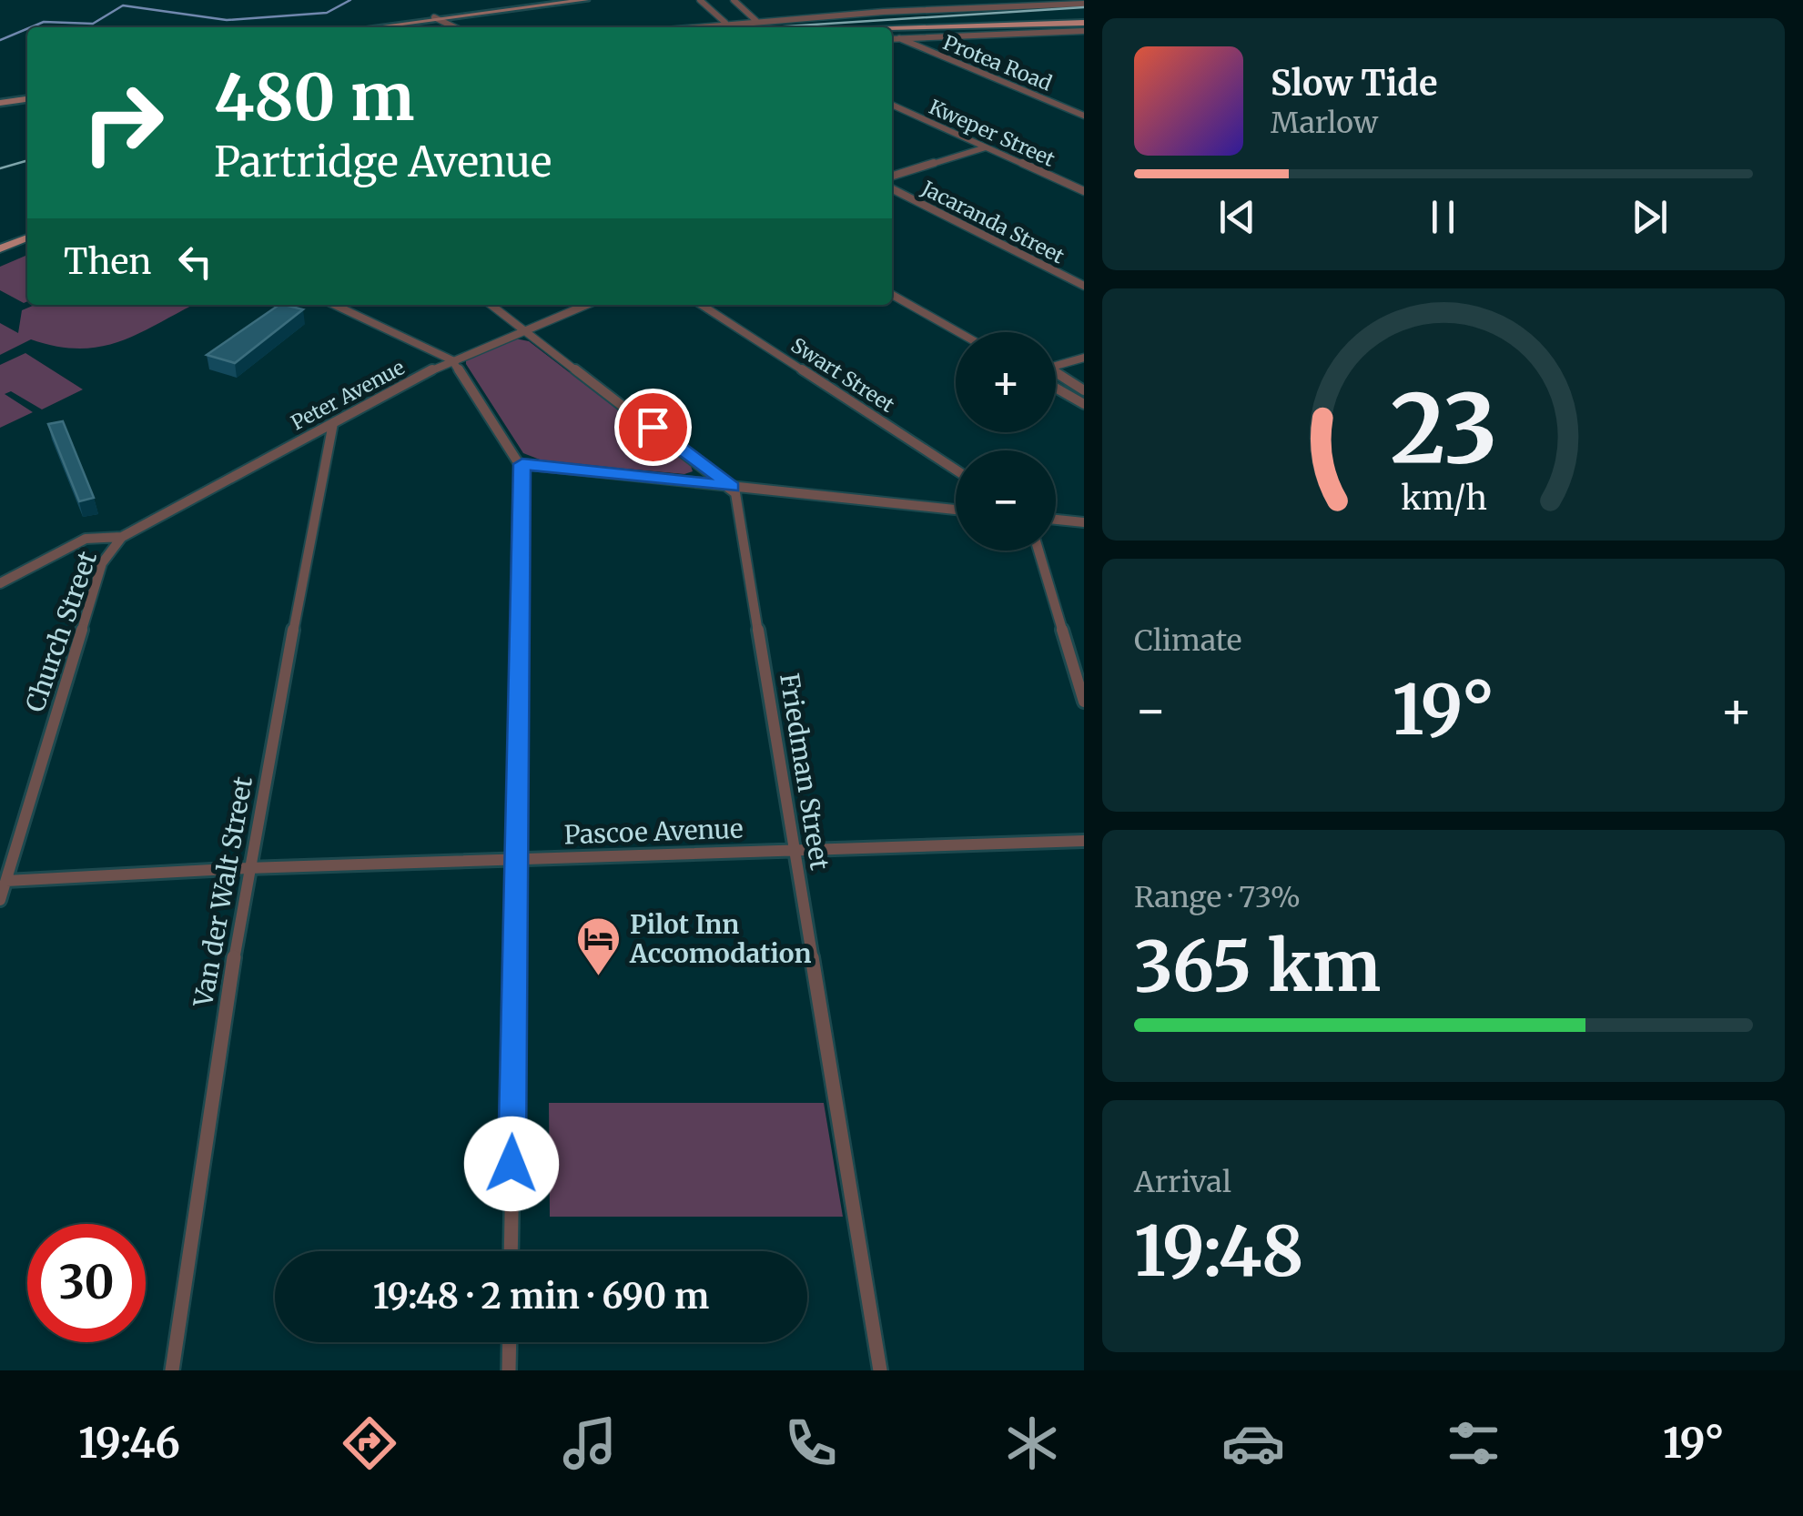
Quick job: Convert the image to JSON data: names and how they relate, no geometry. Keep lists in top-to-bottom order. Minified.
{"streets":{"street":["Protea Road","Kweper Street","Jacaranda Street","Swart Street","Peter Avenue","Church Street","Friedman Street","Pascoe Avenue","Van der Walt Street"]},"crossings":[["Peter Avenue","Church Street"],["Peter Avenue","Van der Walt Street"],["Church Street","Pascoe Avenue"],["Friedman Street","Pascoe Avenue"],["Pascoe Avenue","Van der Walt Street"]],"places":{"hotel":["Pilot Inn Accomodation"]},"page":{"turn":["480 m","Partridge Avenue"],"song":["Slow Tide","Marlow"],"then":"Then","map_buttons":["+","−"],"tile":["Climate",["Range · 73%","365 km"],["Arrival","19:48"]],"heat":["−","19°","+"],"limit":"30","trip":"19:48 · 2 min · 690 m","tabs":["19:46","19°"],"gauge":["23","km/h"]}}
